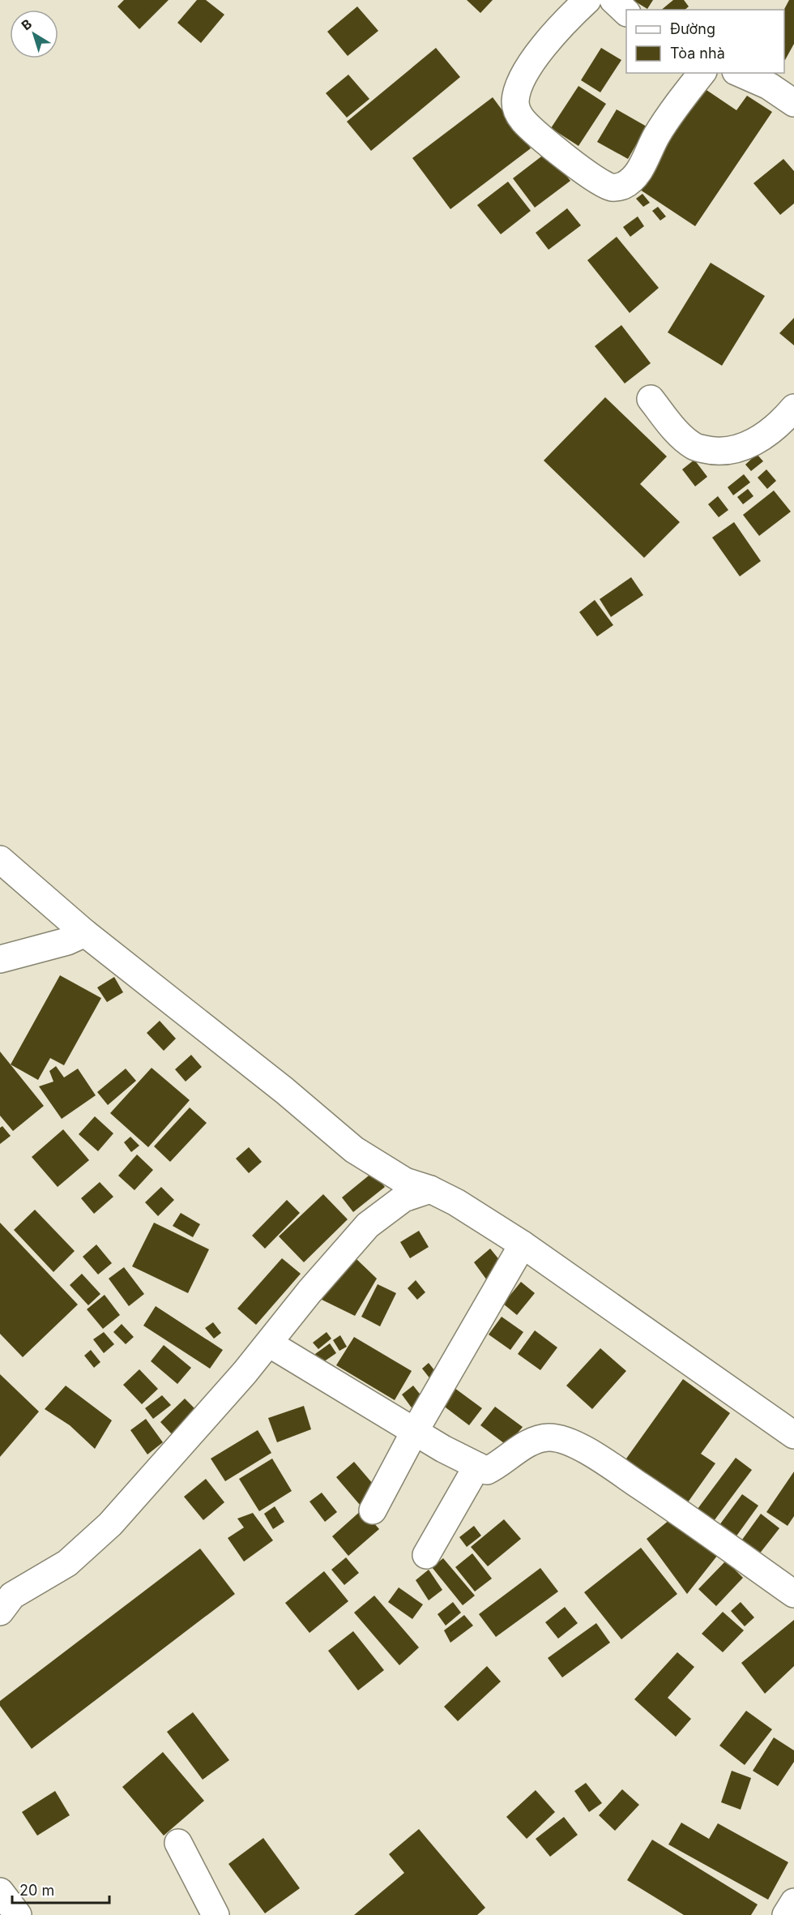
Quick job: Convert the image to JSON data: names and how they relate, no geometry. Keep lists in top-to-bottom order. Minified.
{"legend":["Đường","Tòa nhà"],"scale_bar":"20 m","north":"top left"}
